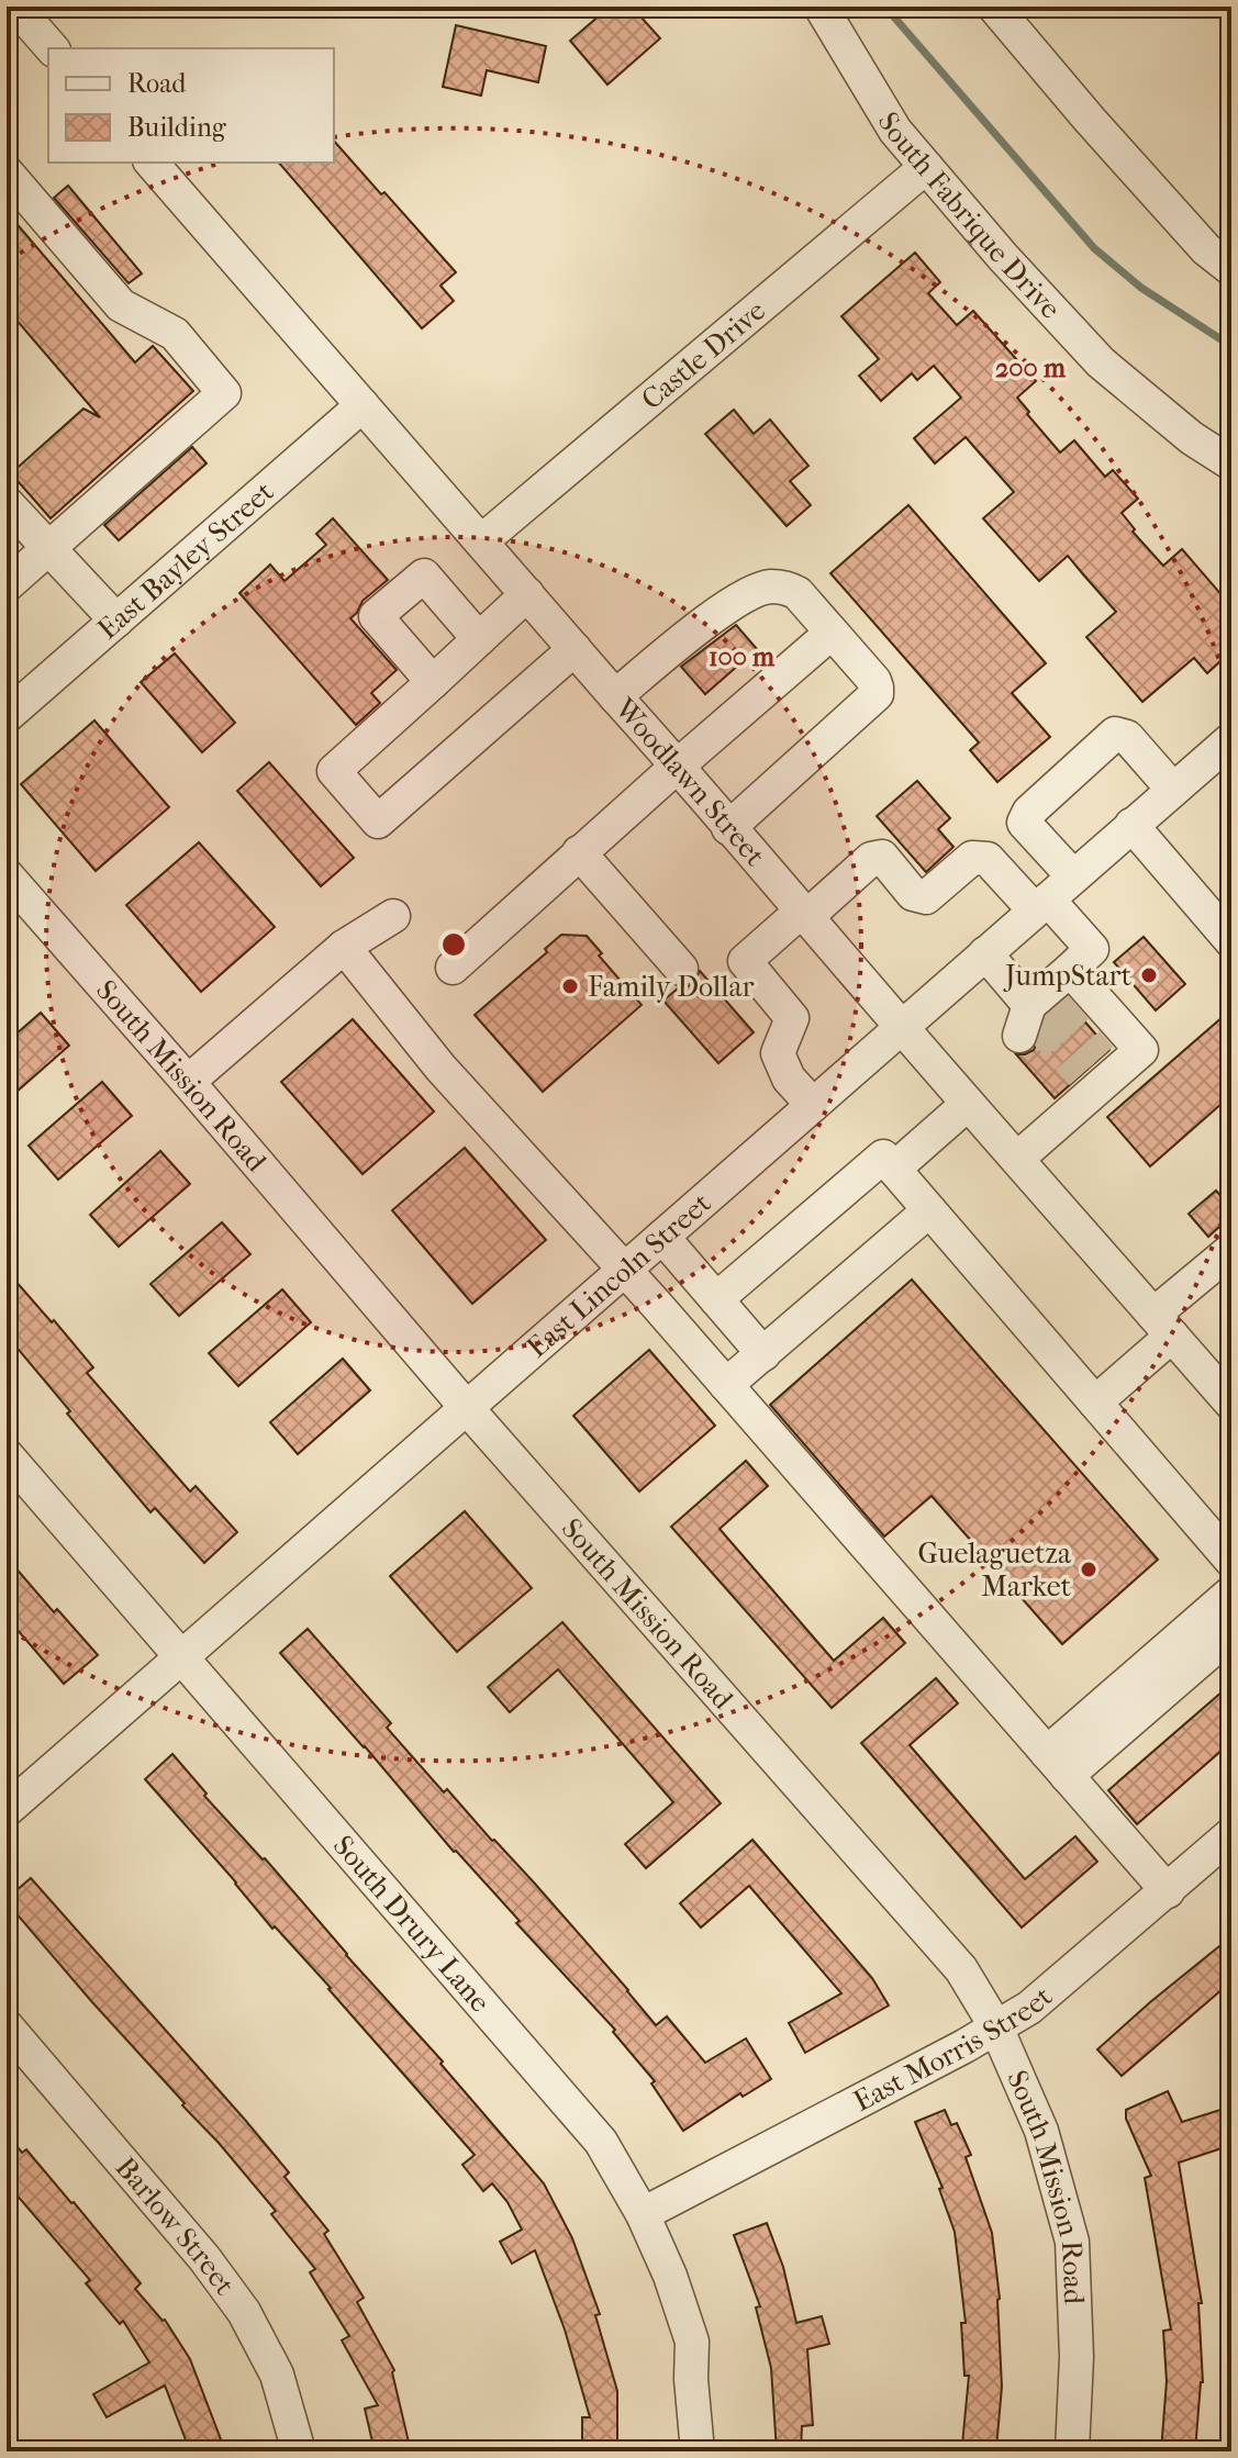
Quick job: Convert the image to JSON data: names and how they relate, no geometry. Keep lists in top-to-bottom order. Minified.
{"streets":{"street":["South Fabrique Drive","Castle Drive","East Bayley Street","Woodlawn Street","South Mission Road","East Lincoln Street","South Drury Lane","East Morris Street","Barlow Street"]},"crossings":[["South Fabrique Drive","Castle Drive"],["Castle Drive","Woodlawn Street"],["East Bayley Street","Woodlawn Street"],["Woodlawn Street","East Lincoln Street"],["South Mission Road","East Lincoln Street"],["South Mission Road","East Morris Street"],["East Lincoln Street","South Drury Lane"],["South Drury Lane","East Morris Street"]],"places":["JumpStart","Family Dollar","Guelaguetza Market"],"legend":["Road","Building"],"rings":["200 m","100 m"]}
